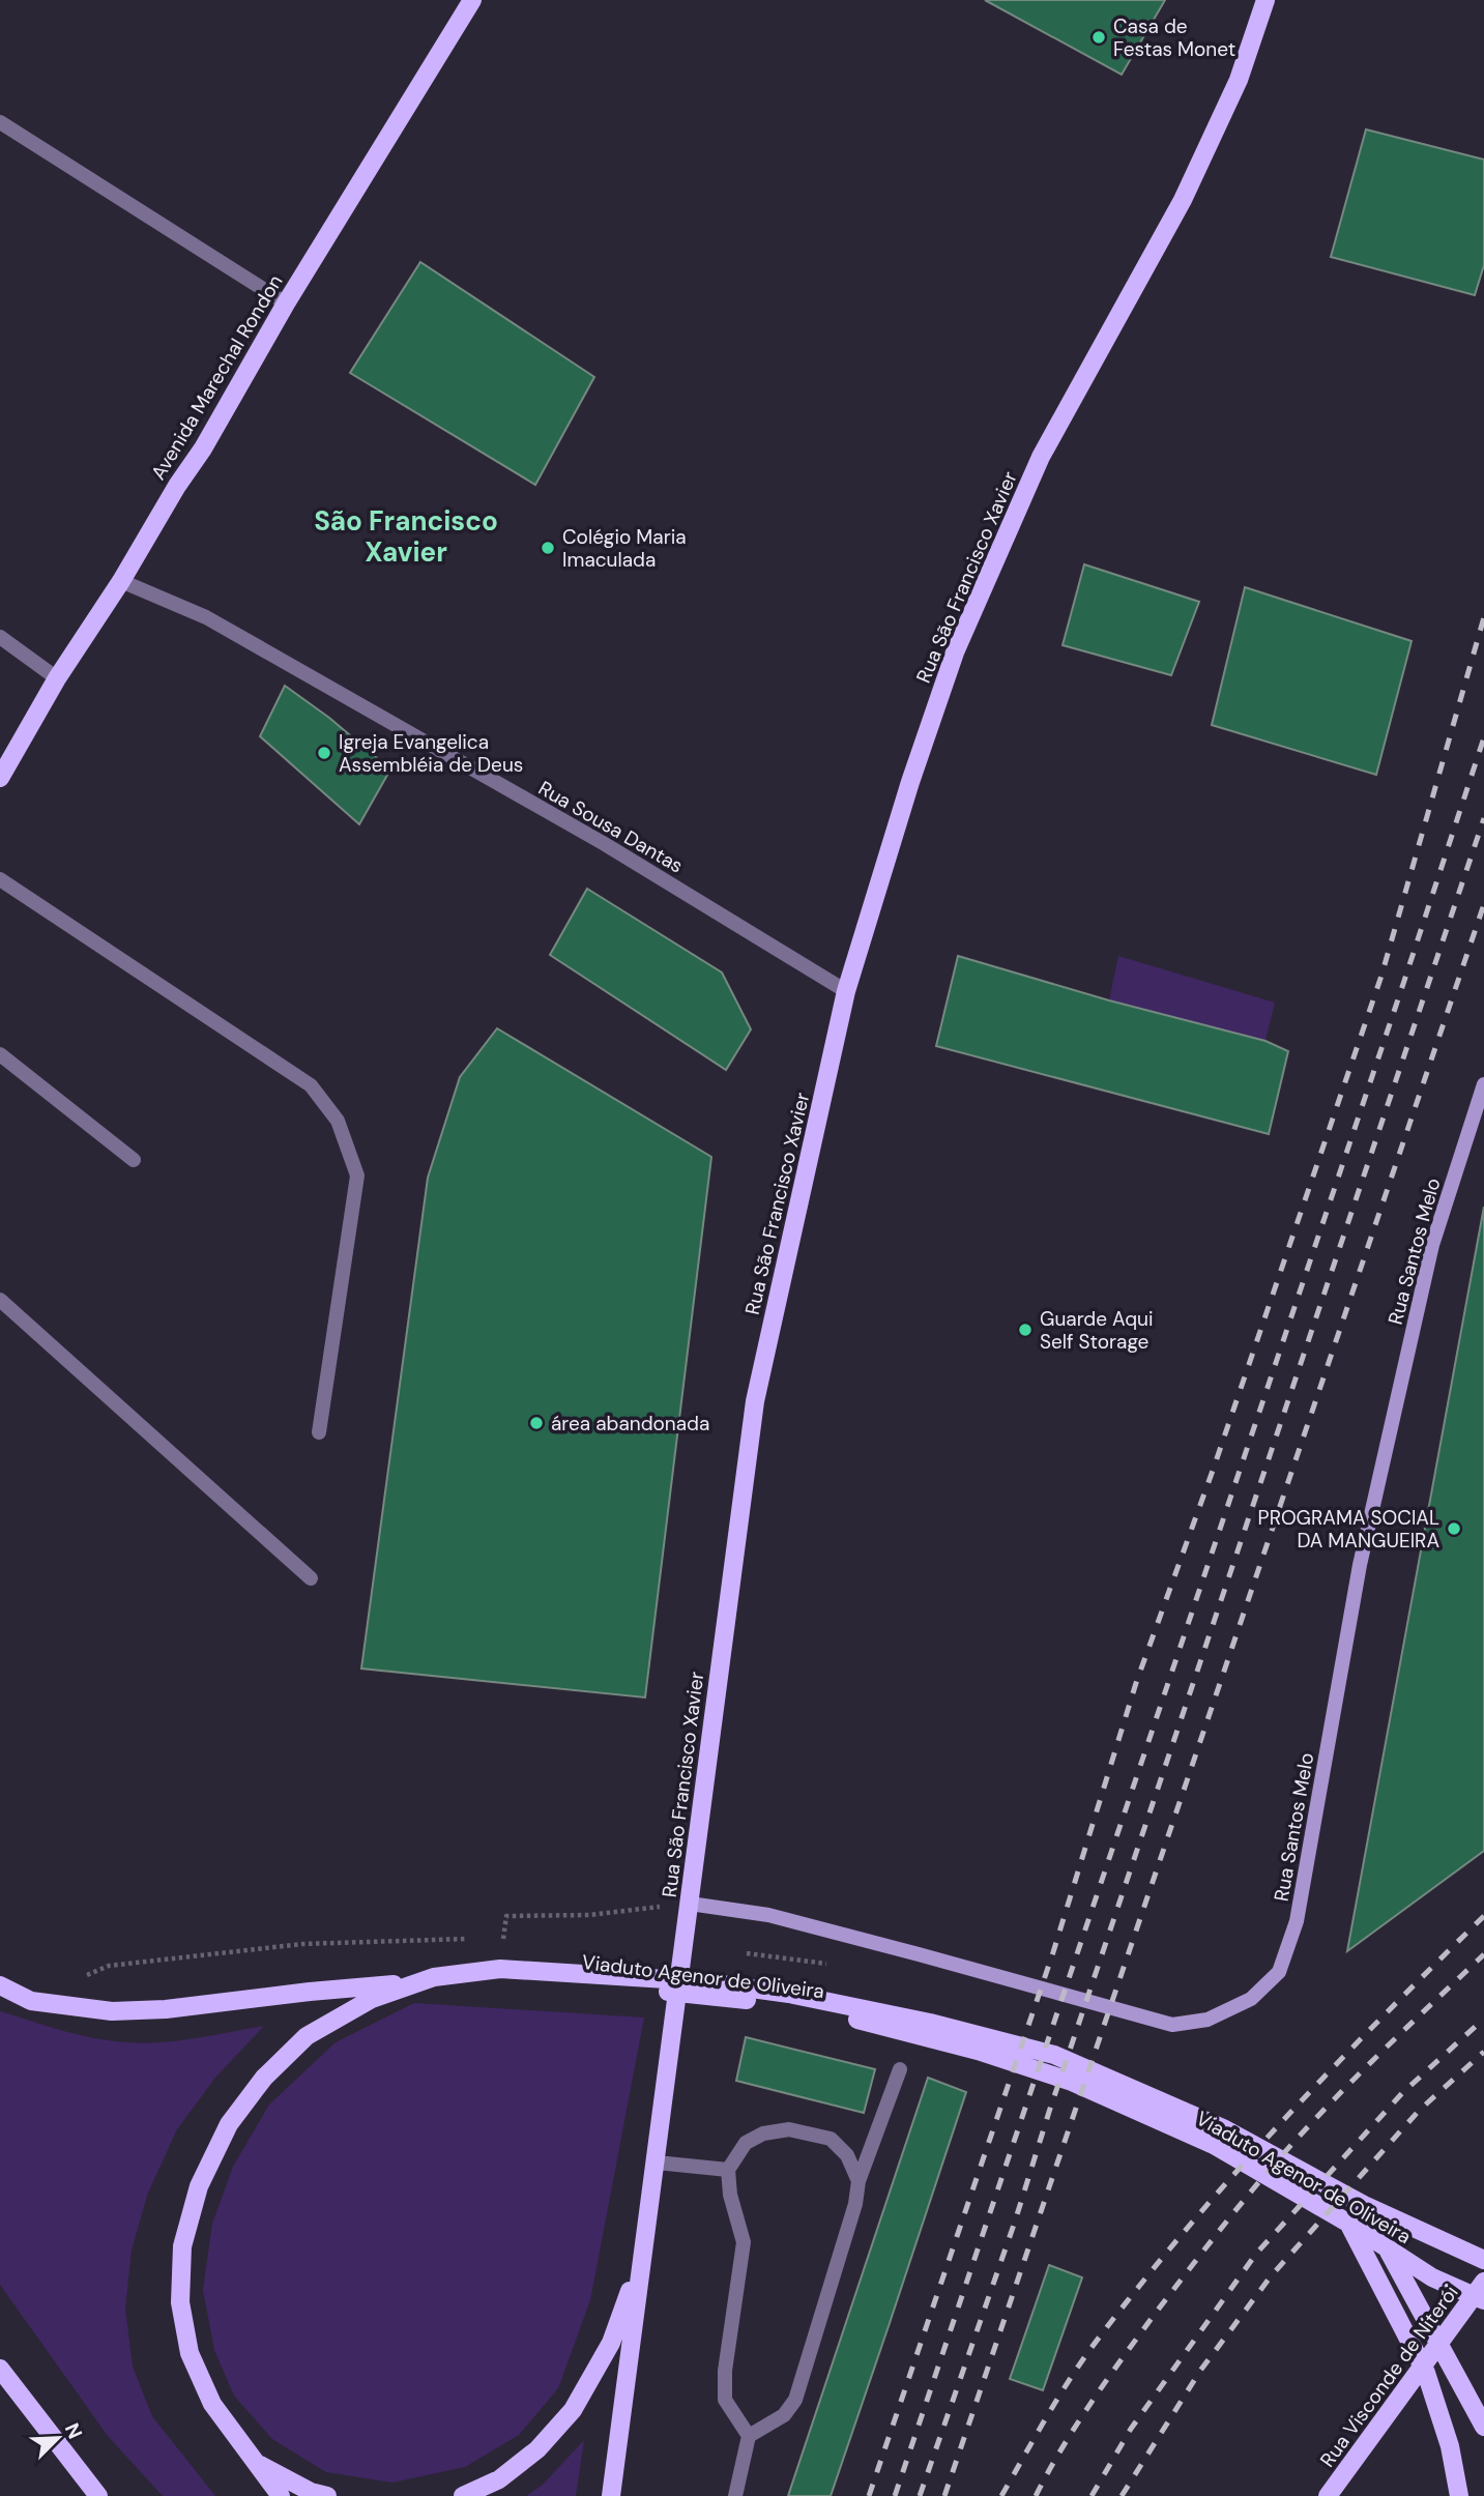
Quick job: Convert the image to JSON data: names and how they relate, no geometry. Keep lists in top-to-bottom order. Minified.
{"streets":{"main road":["Avenida Marechal Rondon","Rua São Francisco Xavier","Rua Santos Melo","Viaduto Agenor de Oliveira","Rua Visconde de Niterói"],"street":["Rua Sousa Dantas"]},"crossings":[["Avenida Marechal Rondon","Rua Sousa Dantas"],["Rua São Francisco Xavier","Rua Sousa Dantas"],["Rua São Francisco Xavier","Rua Santos Melo"]],"districts":["São Francisco Xavier"],"places":["Casa de Festas Monet","Colégio Maria Imaculada","Igreja Evangelica Assembléia de Deus","Guarde Aqui Self Storage","área abandonada","PROGRAMA SOCIAL DA MANGUEIRA"],"north":"top right"}
